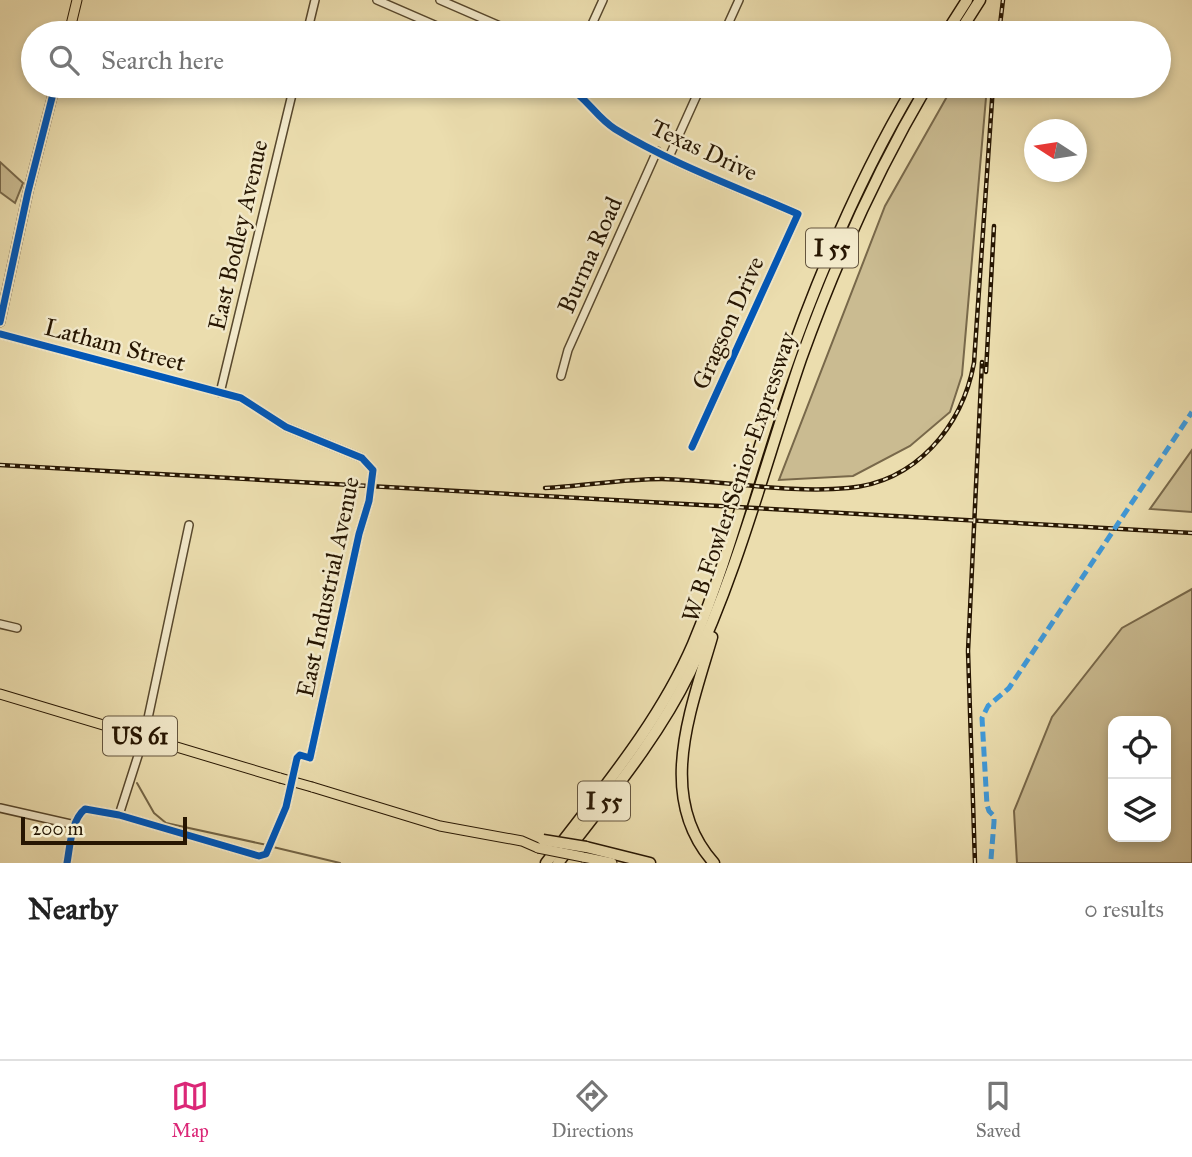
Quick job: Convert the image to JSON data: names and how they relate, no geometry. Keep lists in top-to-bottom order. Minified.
{"streets":{"highway":["I 55","W B Fowler Senior Expressway","US 61"],"street":["Texas Drive","East Bodley Avenue","Burma Road","Gragson Drive","Latham Street","East Industrial Avenue"]},"crossings":[["Texas Drive","Burma Road"],["Texas Drive","Gragson Drive"],["East Bodley Avenue","Latham Street"],["East Bodley Avenue","East Industrial Avenue"],["Latham Street","East Industrial Avenue"]],"scale_bar":"200 m","north":"left","page":{"search":"Search here","scale":"200 m","heading":["Nearby","0 results"],"nav":["Map","Directions","Saved"]}}
